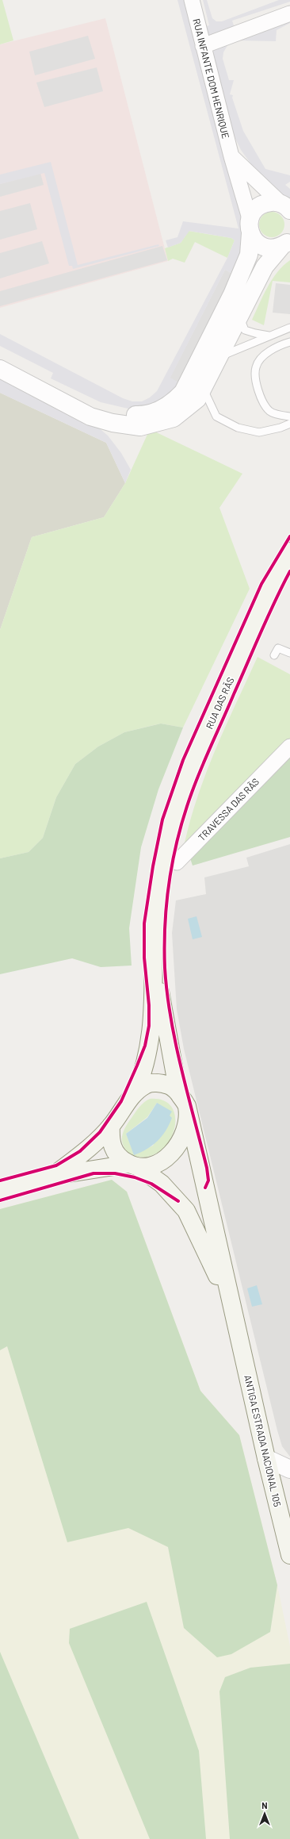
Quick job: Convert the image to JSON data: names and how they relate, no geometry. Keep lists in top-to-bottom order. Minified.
{"streets":{"main road":["RUA DAS RÃS","ANTIGA ESTRADA NACIONAL 105"],"street":["RUA INFANTE DOM HENRIQUE","TRAVESSA DAS RÃS"]},"crossings":[["RUA DAS RÃS","TRAVESSA DAS RÃS"],["RUA DAS RÃS","ANTIGA ESTRADA NACIONAL 105"],["TRAVESSA DAS RÃS","ANTIGA ESTRADA NACIONAL 105"]],"north":"top"}
